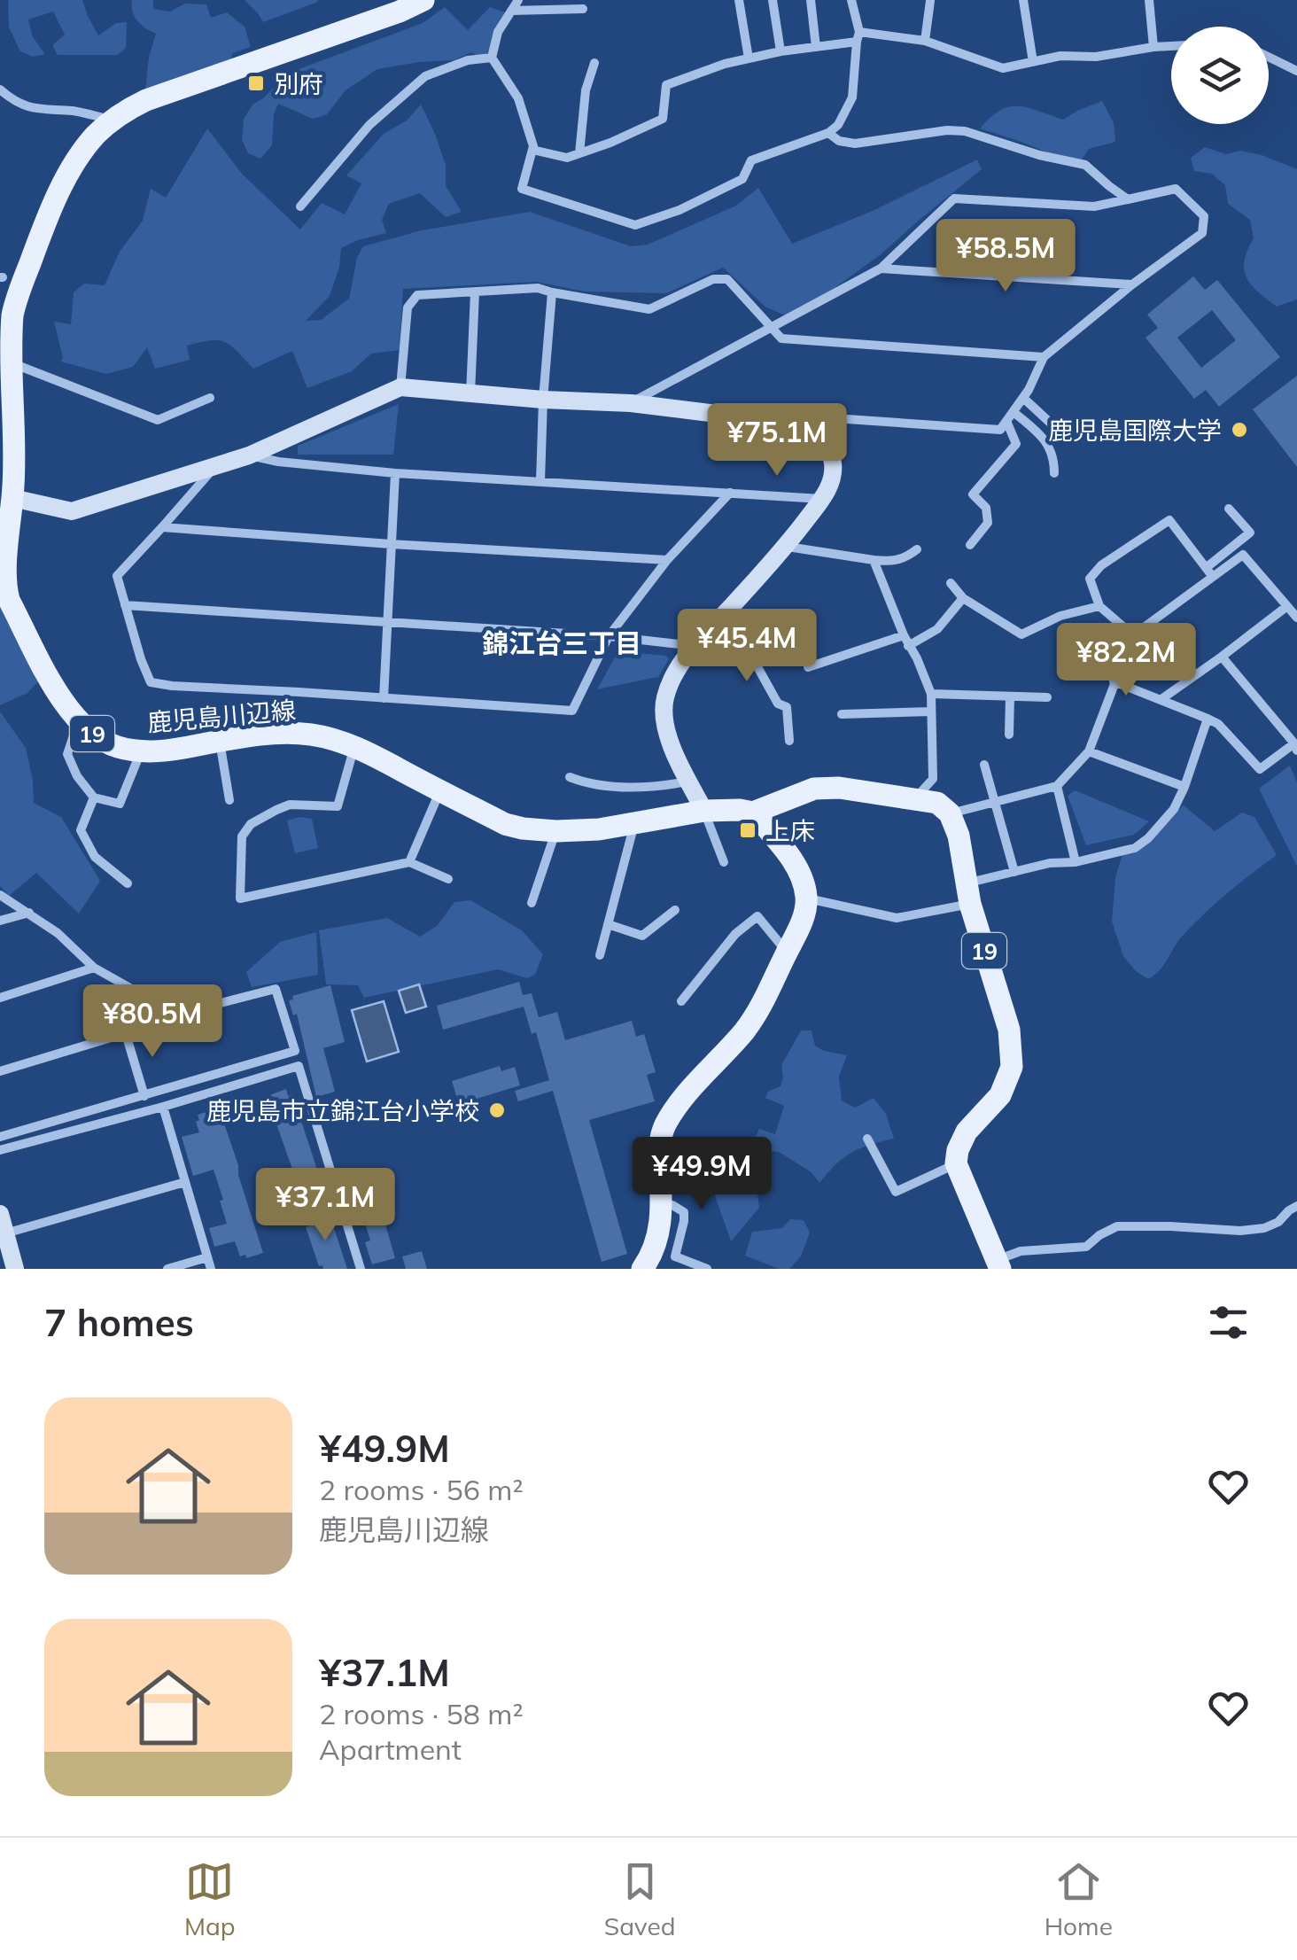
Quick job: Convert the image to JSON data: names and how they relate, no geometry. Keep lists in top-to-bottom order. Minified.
{"streets":{"main road":["鹿児島川辺線","19"]},"crossings":[["鹿児島川辺線","19"]],"districts":["錦江台三丁目"],"places":{"transit":["別府","上床"],"other":["鹿児島国際大学","鹿児島市立錦江台小学校"]},"page":{"price":["¥58.5M","¥75.1M","¥45.4M","¥82.2M","¥80.5M","¥49.9M","¥37.1M"],"heading":"7 homes","list":[{"name":"¥49.9M","note":"2 rooms · 56 m² · 鹿児島川辺線"},{"name":"¥37.1M","note":"2 rooms · 58 m² · Apartment"}],"tabs":["Map","Saved","Home"]}}
